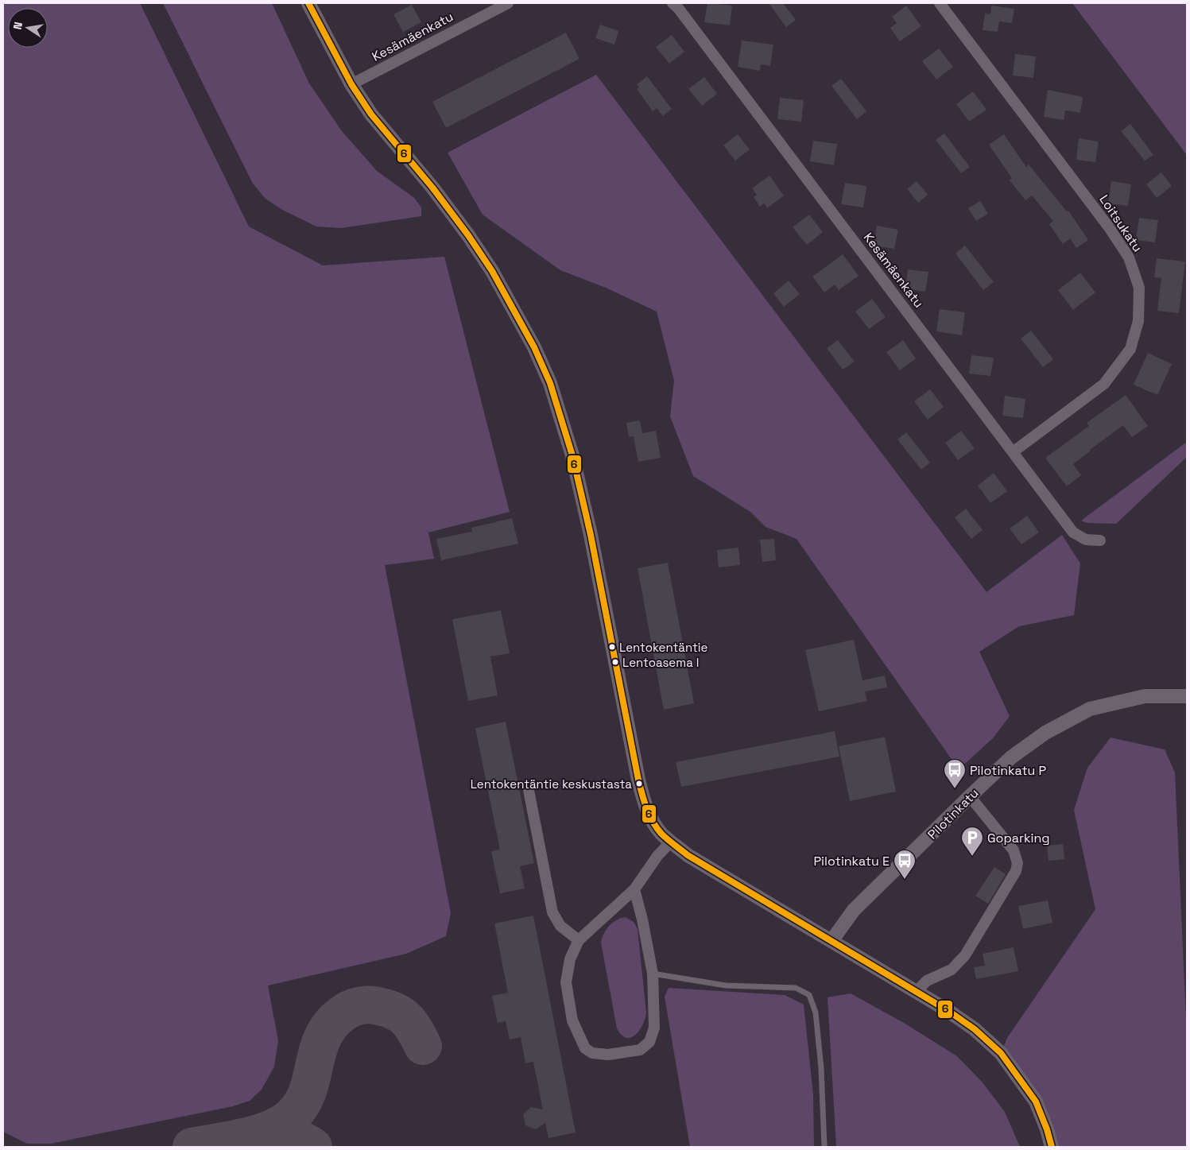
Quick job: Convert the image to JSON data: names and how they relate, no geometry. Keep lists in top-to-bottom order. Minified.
{"streets":{"street":["Kesämäenkatu","Loitsukatu","Pilotinkatu"]},"crossings":[["Kesämäenkatu","Loitsukatu"]],"places":{"other":["Lentokentäntie","Lentoasema I","Lentokentäntie keskustasta"],"bus stop":["Pilotinkatu P","Pilotinkatu E"],"parking":["Goparking"]},"lines":["transit line 6"],"north":"left"}
